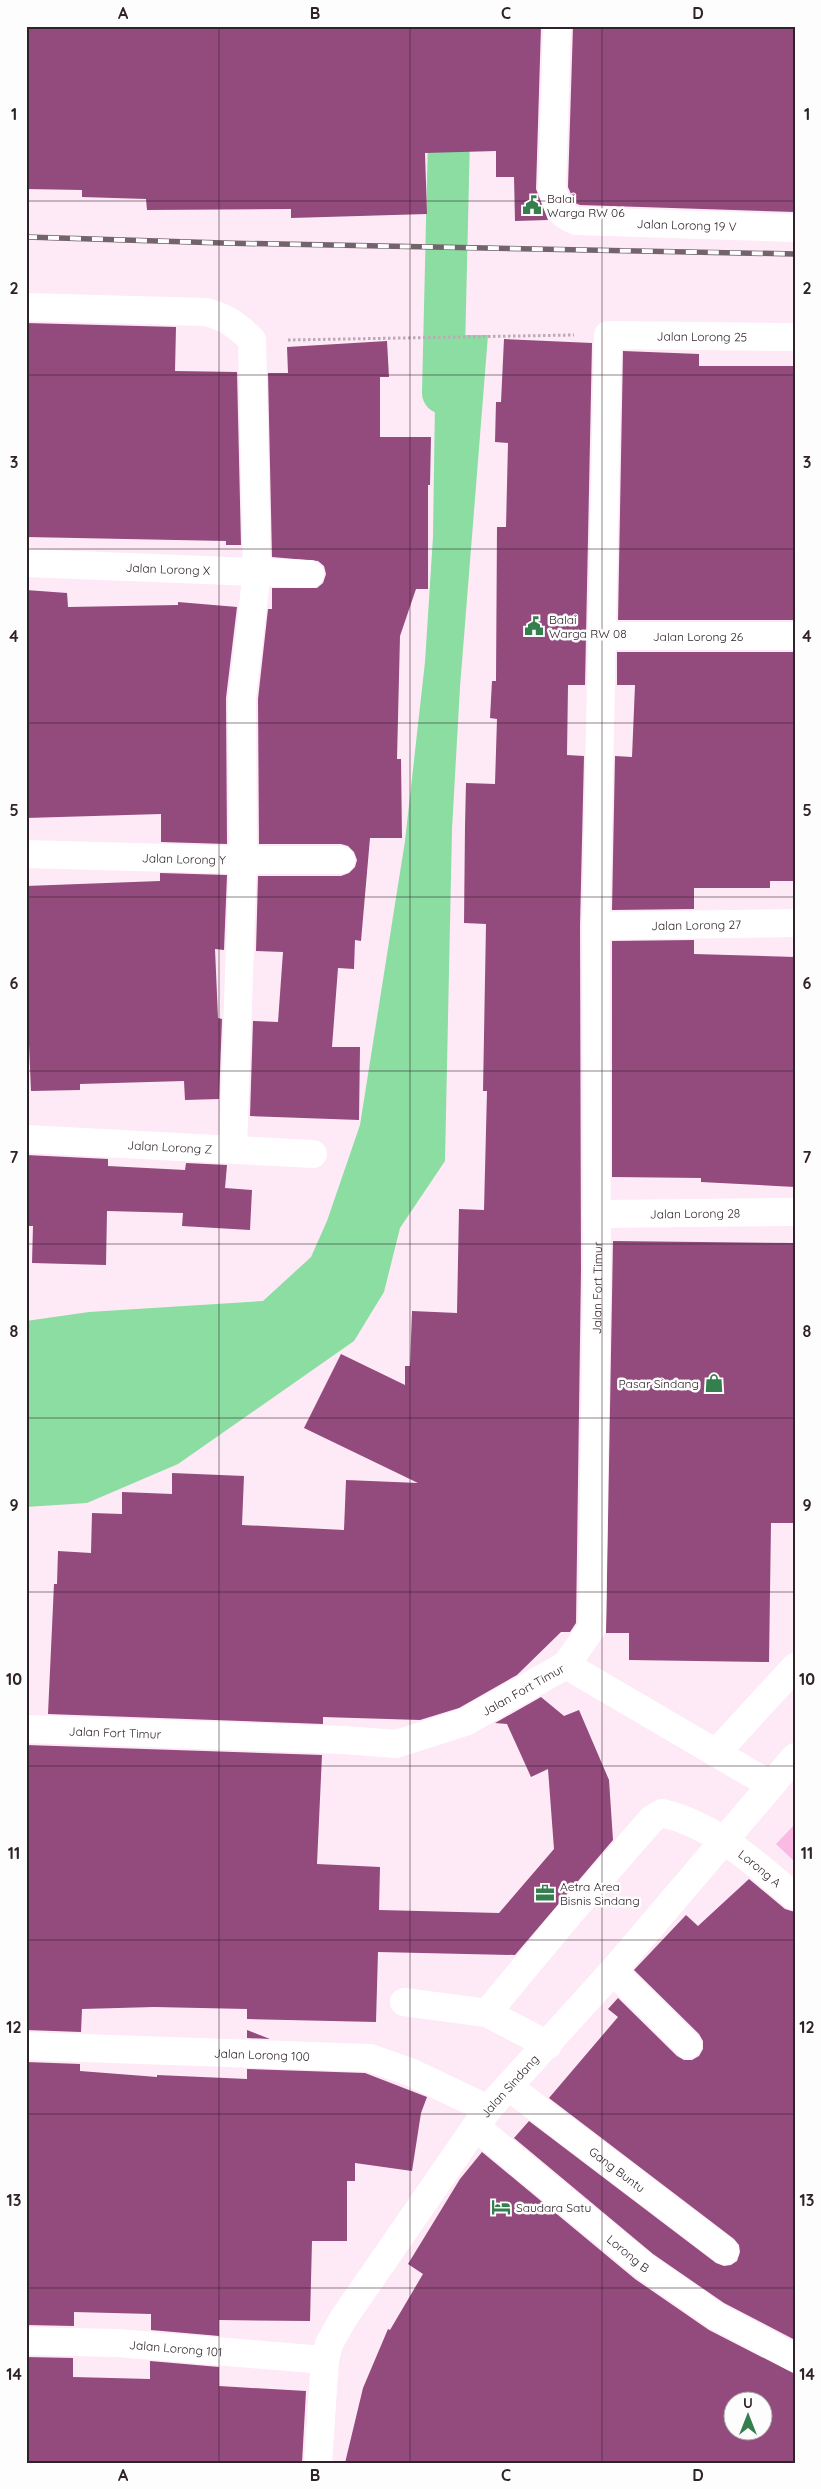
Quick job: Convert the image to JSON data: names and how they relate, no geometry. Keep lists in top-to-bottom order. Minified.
{"streets":{"street":["Jalan Lorong 19 V","Jalan Lorong 25","Jalan Lorong X","Jalan Lorong 26","Jalan Lorong Y","Jalan Lorong 27","Jalan Lorong Z","Jalan Lorong 28","Jalan Fort Timur","Lorong A","Jalan Lorong 100","Jalan Sindang","Gang Buntu","Lorong B","Jalan Lorong 101"]},"crossings":[["Jalan Lorong 25","Jalan Fort Timur"],["Jalan Lorong 26","Jalan Fort Timur"],["Jalan Lorong 27","Jalan Fort Timur"],["Jalan Lorong 28","Jalan Fort Timur"],["Lorong A","Jalan Sindang"],["Jalan Lorong 100","Jalan Sindang"],["Jalan Lorong 100","Lorong B"],["Jalan Sindang","Gang Buntu"],["Jalan Sindang","Lorong B"],["Jalan Sindang","Jalan Lorong 101"]],"places":{"public building":["Balai Warga RW 06","Balai Warga RW 08"],"shop":["Pasar Sindang"],"office":["Aetra Area Bisnis Sindang"],"hotel":["Saudara Satu"]},"north":"top","grid":{"columns":["A","B","C","D"],"rows":["1","2","3","4","5","6","7","8","9","10","11","12","13","14"]}}
